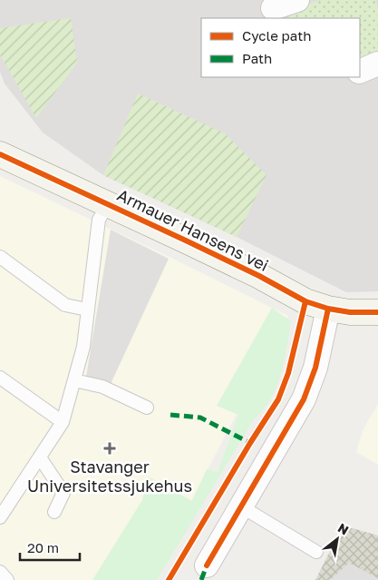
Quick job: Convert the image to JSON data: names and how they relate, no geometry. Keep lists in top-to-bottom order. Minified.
{"streets":{"street":["Armauer Hansens vei"]},"places":{"health":["Stavanger Universitetssjukehus"]},"legend":["Cycle path","Path"],"scale_bar":"20 m","north":"top right"}
